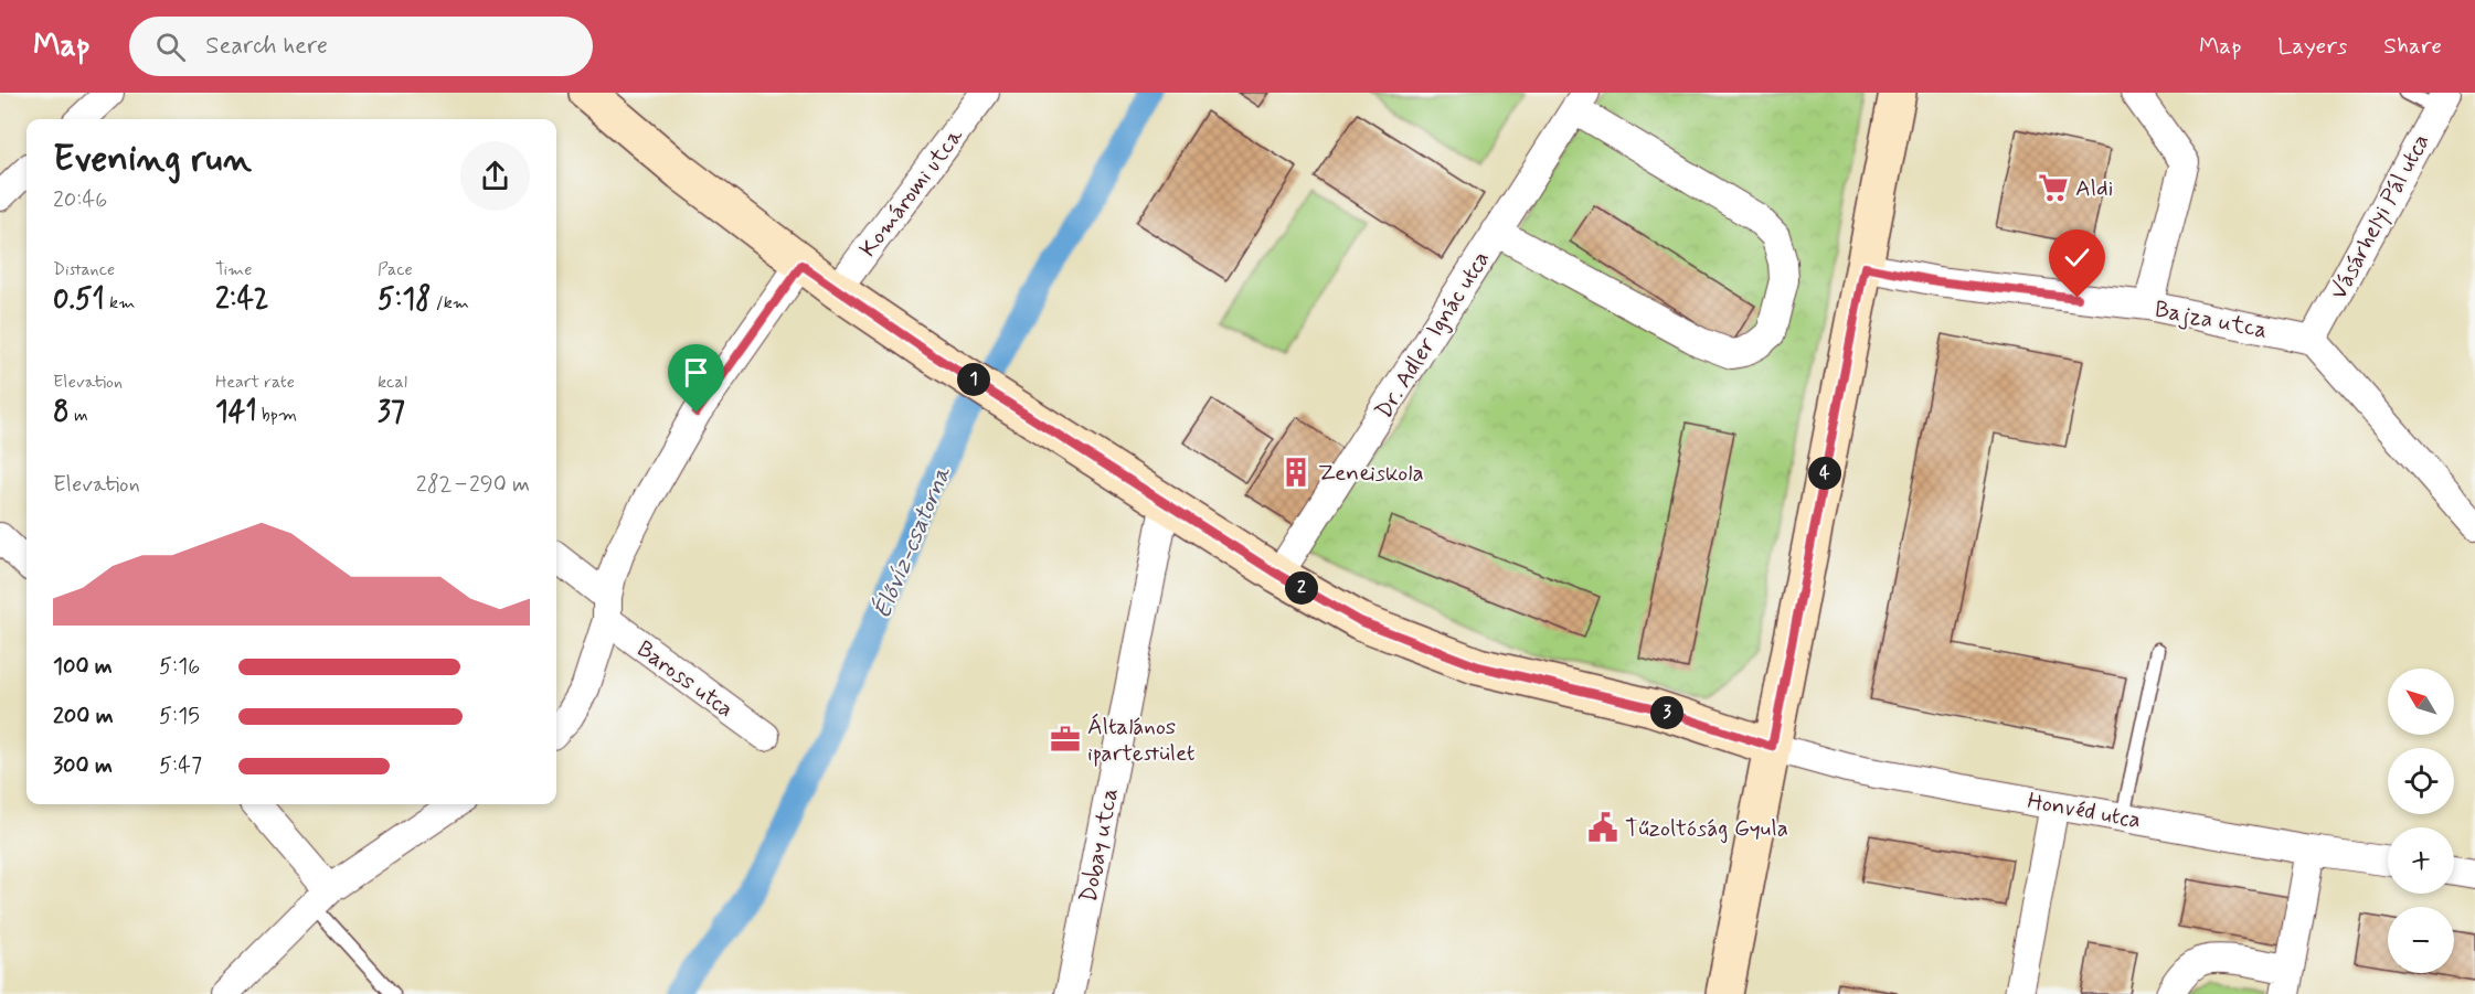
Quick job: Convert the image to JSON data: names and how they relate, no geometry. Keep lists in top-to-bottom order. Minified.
{"streets":{"street":["Komáromi utca","Vásárhelyi Pál utca","Bajza utca","Dr. Adler Ignác utca","Baross utca","Honvéd utca","Dobay utca"]},"crossings":[["Vásárhelyi Pál utca","Bajza utca"]],"water":["Élővíz-csatorna"],"places":{"supermarket":["Aldi"],"building":["Zeneiskola"],"office":["Általános ipartestület"],"public building":["Tűzoltóság Gyula"]},"north":"top left","page":{"header":"Map","search":"Search here","nav":["Map","Layers","Share"],"heading":["Evening run","20:46"],"stats":[["Distance","0.51 km"],["Time","2:42"],["Pace","5:18 /km"],["Elevation","8 m"],["Heart rate","141 bpm"],["kcal","37"]],"pins":["1","4","2","3"],"chart":["Elevation","282–290 m"],"list":[{"name":"100 m","note":"5:16"},{"name":"200 m","note":"5:15"},{"name":"300 m","note":"5:47"}],"map_buttons":["+","−"]}}
